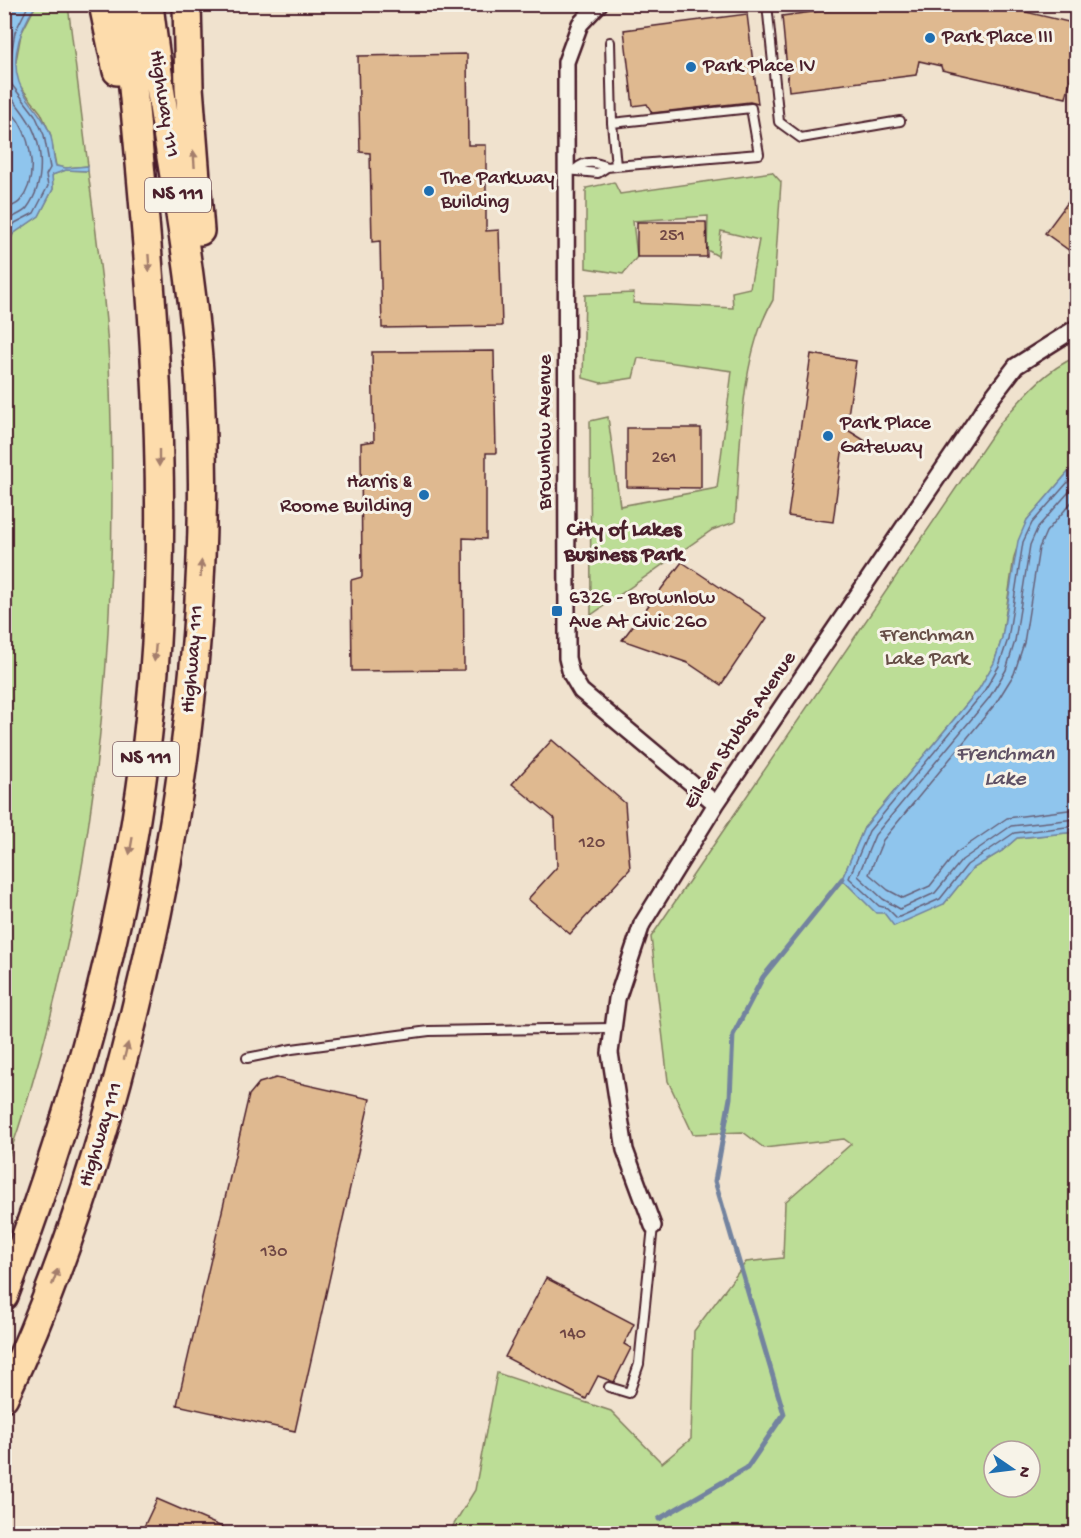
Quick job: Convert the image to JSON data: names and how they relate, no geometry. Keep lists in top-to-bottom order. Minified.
{"streets":{"highway":["Highway 111","NS 111"],"street":["Brownlow Avenue","Eileen Stubbs Avenue"]},"crossings":[["Brownlow Avenue","Eileen Stubbs Avenue"]],"districts":["City of Lakes Business Park"],"water":["Frenchman Lake"],"parks":["Frenchman Lake Park"],"places":{"other":["Park Place III","Park Place IV","The Parkway Building","Park Place Gateway","Harris & Roome Building"],"transit":["6326 - Brownlow Ave At Civic 260"]},"house_numbers":["251","261","120","130","140"],"north":"right"}
